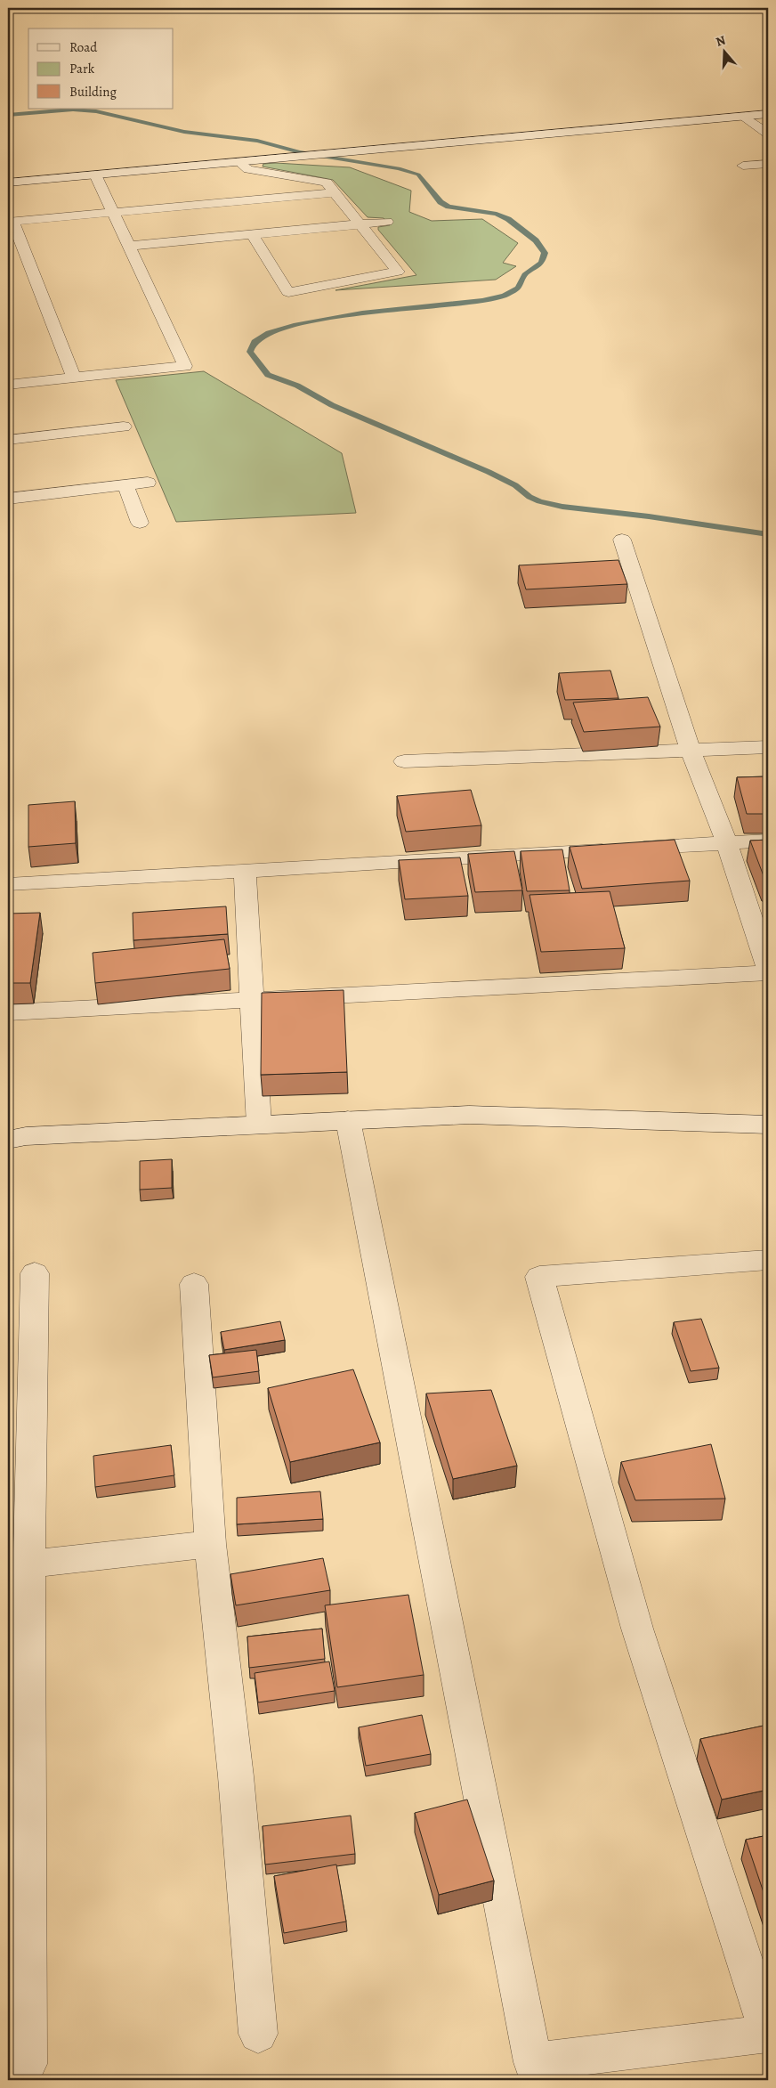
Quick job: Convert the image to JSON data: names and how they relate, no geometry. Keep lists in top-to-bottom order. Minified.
{"legend":["Road","Park","Building"],"north":"top"}
